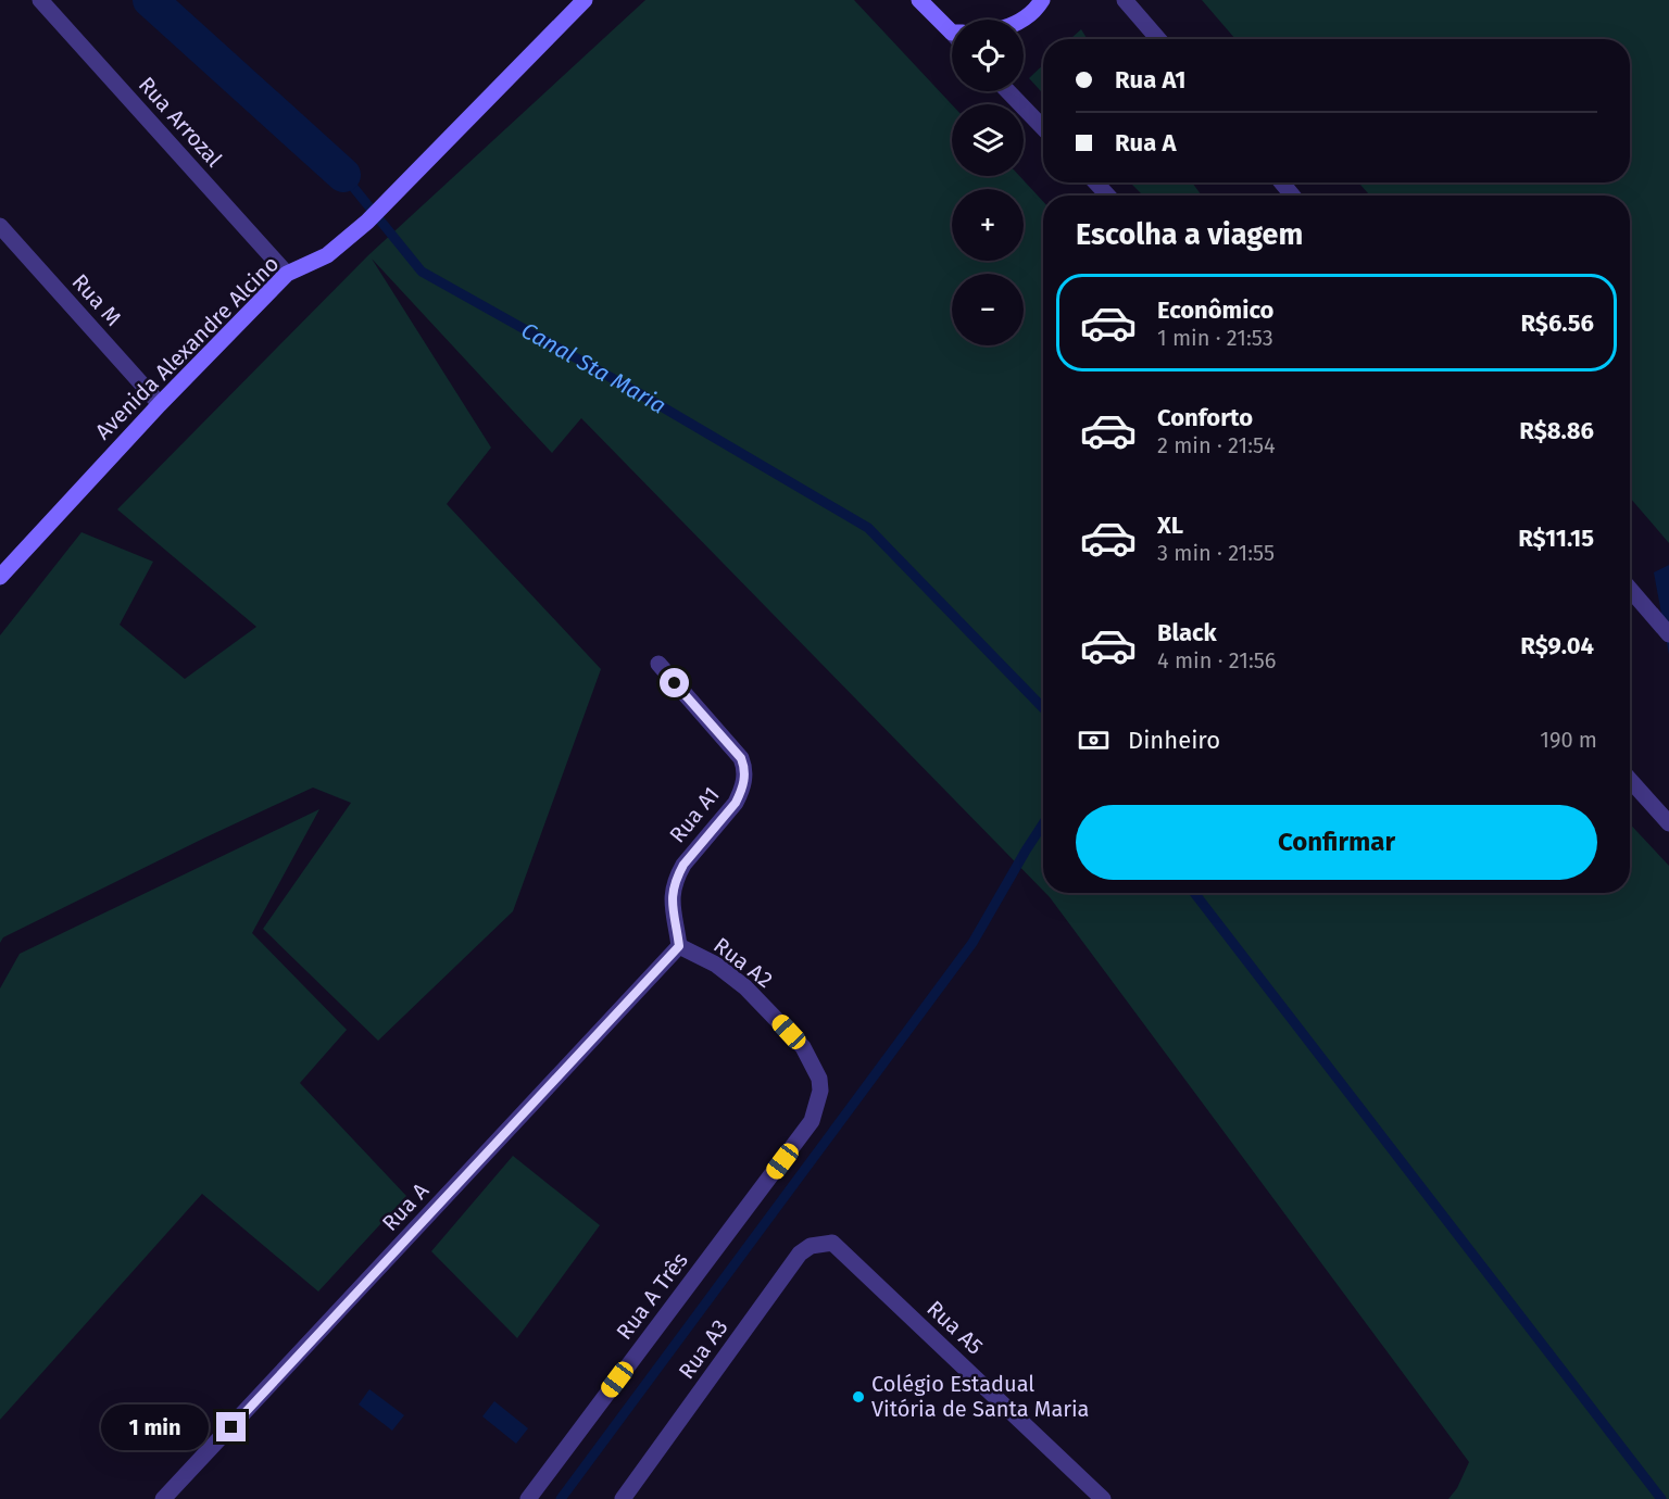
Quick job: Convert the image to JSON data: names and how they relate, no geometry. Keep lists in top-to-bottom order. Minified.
{"streets":{"main road":["Avenida Alexandre Alcino"],"street":["Rua Arrozal","Rua M","Rua A1","Rua A2","Rua A","Rua A Três","Rua A5","Rua A3"]},"crossings":[["Rua Arrozal","Avenida Alexandre Alcino"],["Rua M","Avenida Alexandre Alcino"],["Rua A1","Rua A2"],["Rua A1","Rua A"],["Rua A2","Rua A"],["Rua A2","Rua A Três"],["Rua A5","Rua A3"]],"water":["Canal Sta Maria"],"places":["Colégio Estadual Vitória de Santa Maria"],"page":{"map_buttons":["+","−"],"banner":["Rua A1","Rua A"],"heading":"Escolha a viagem","list":[{"name":"Econômico","note":"1 min · 21:53","value":"R$6.56"},{"name":"Conforto","note":"2 min · 21:54","value":"R$8.86"},{"name":"XL","note":"3 min · 21:55","value":"R$11.15"},{"name":"Black","note":"4 min · 21:56","value":"R$9.04"}],"pay":["Dinheiro","190 m"],"buttons":"Confirmar","bubble":"1 min"}}
